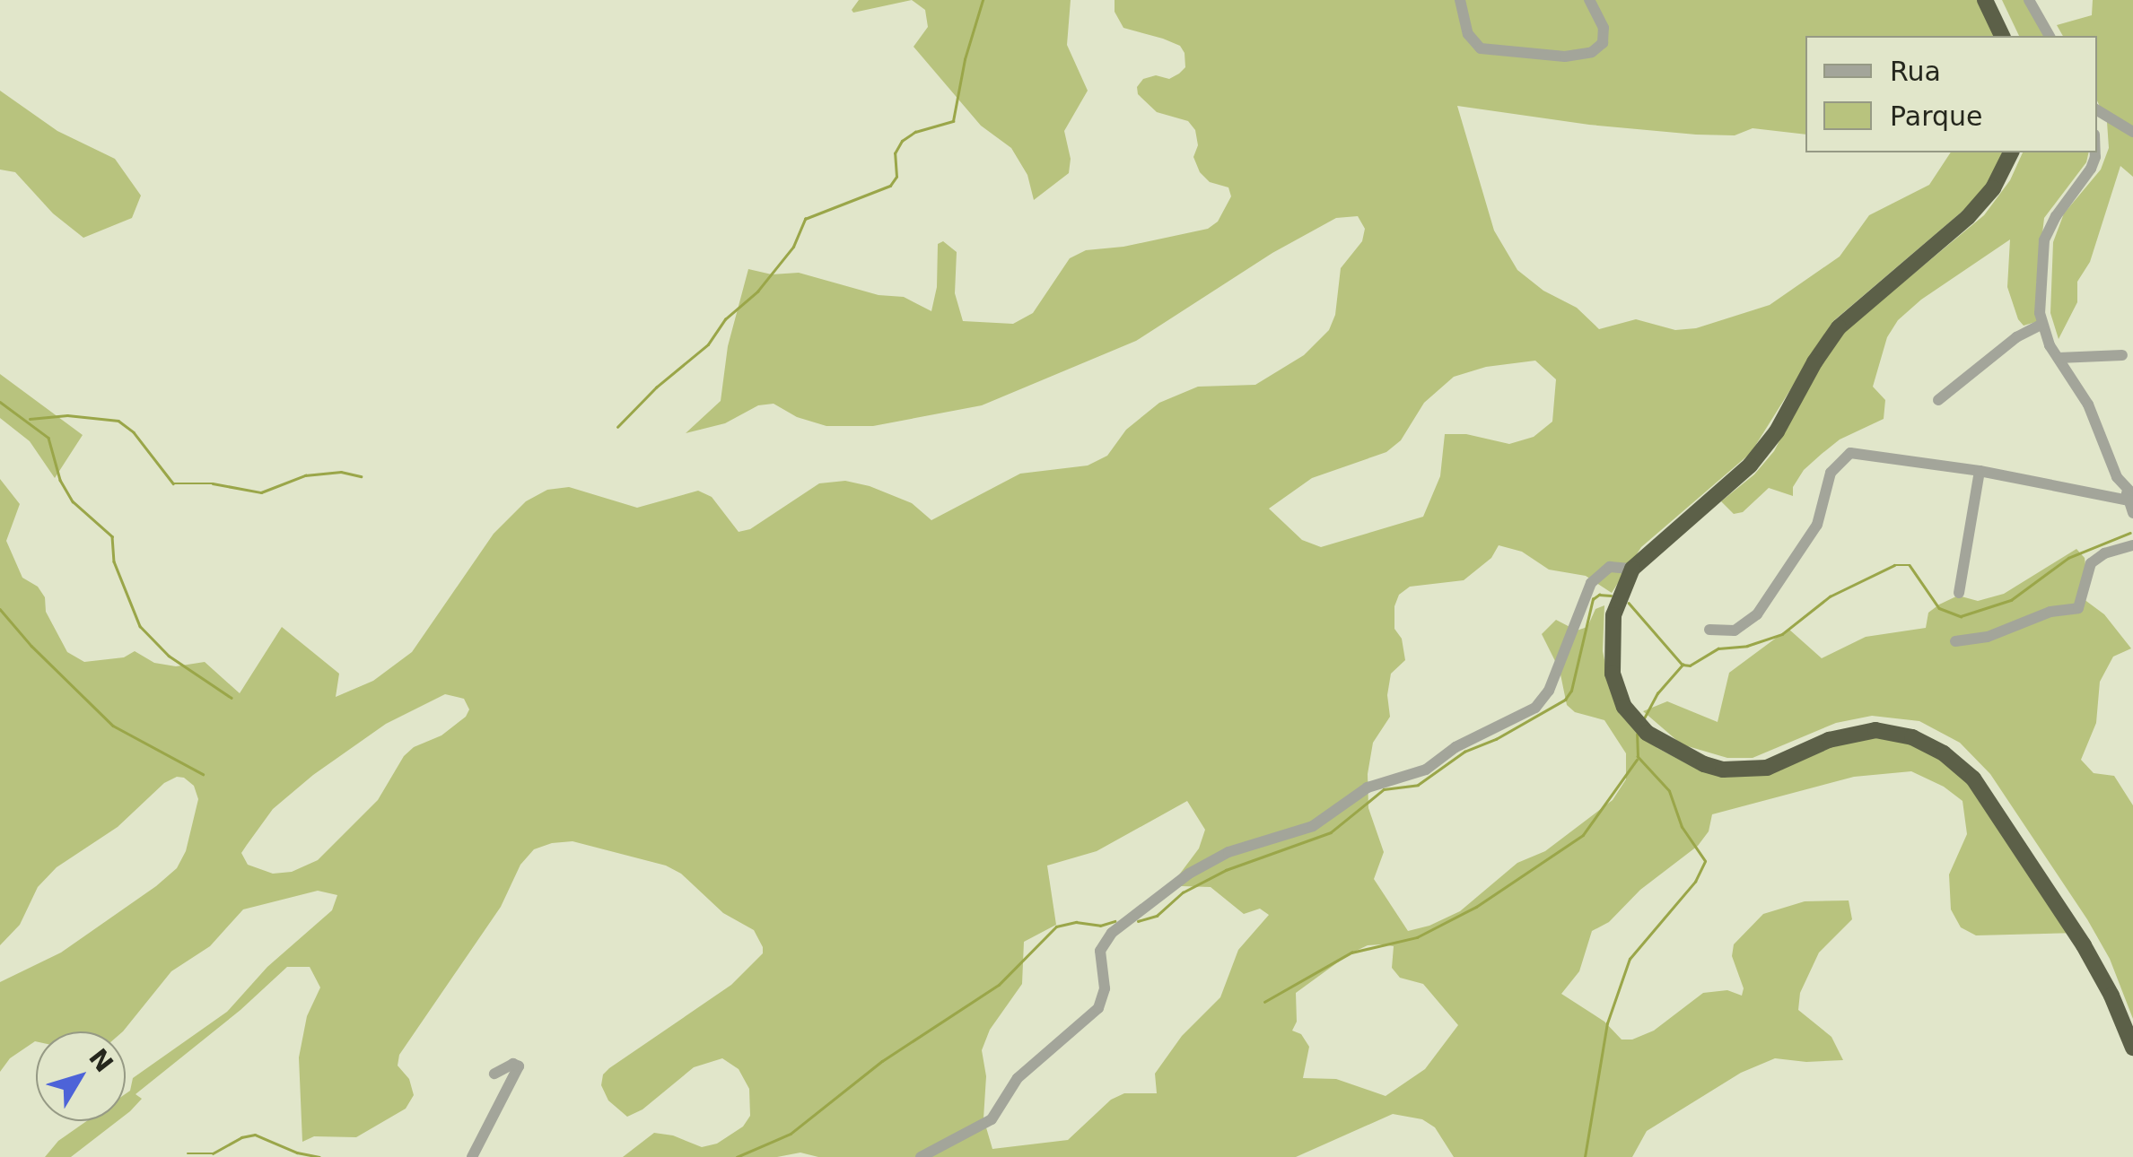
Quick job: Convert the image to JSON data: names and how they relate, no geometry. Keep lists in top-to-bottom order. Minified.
{"legend":["Rua","Parque"],"north":"top right"}
